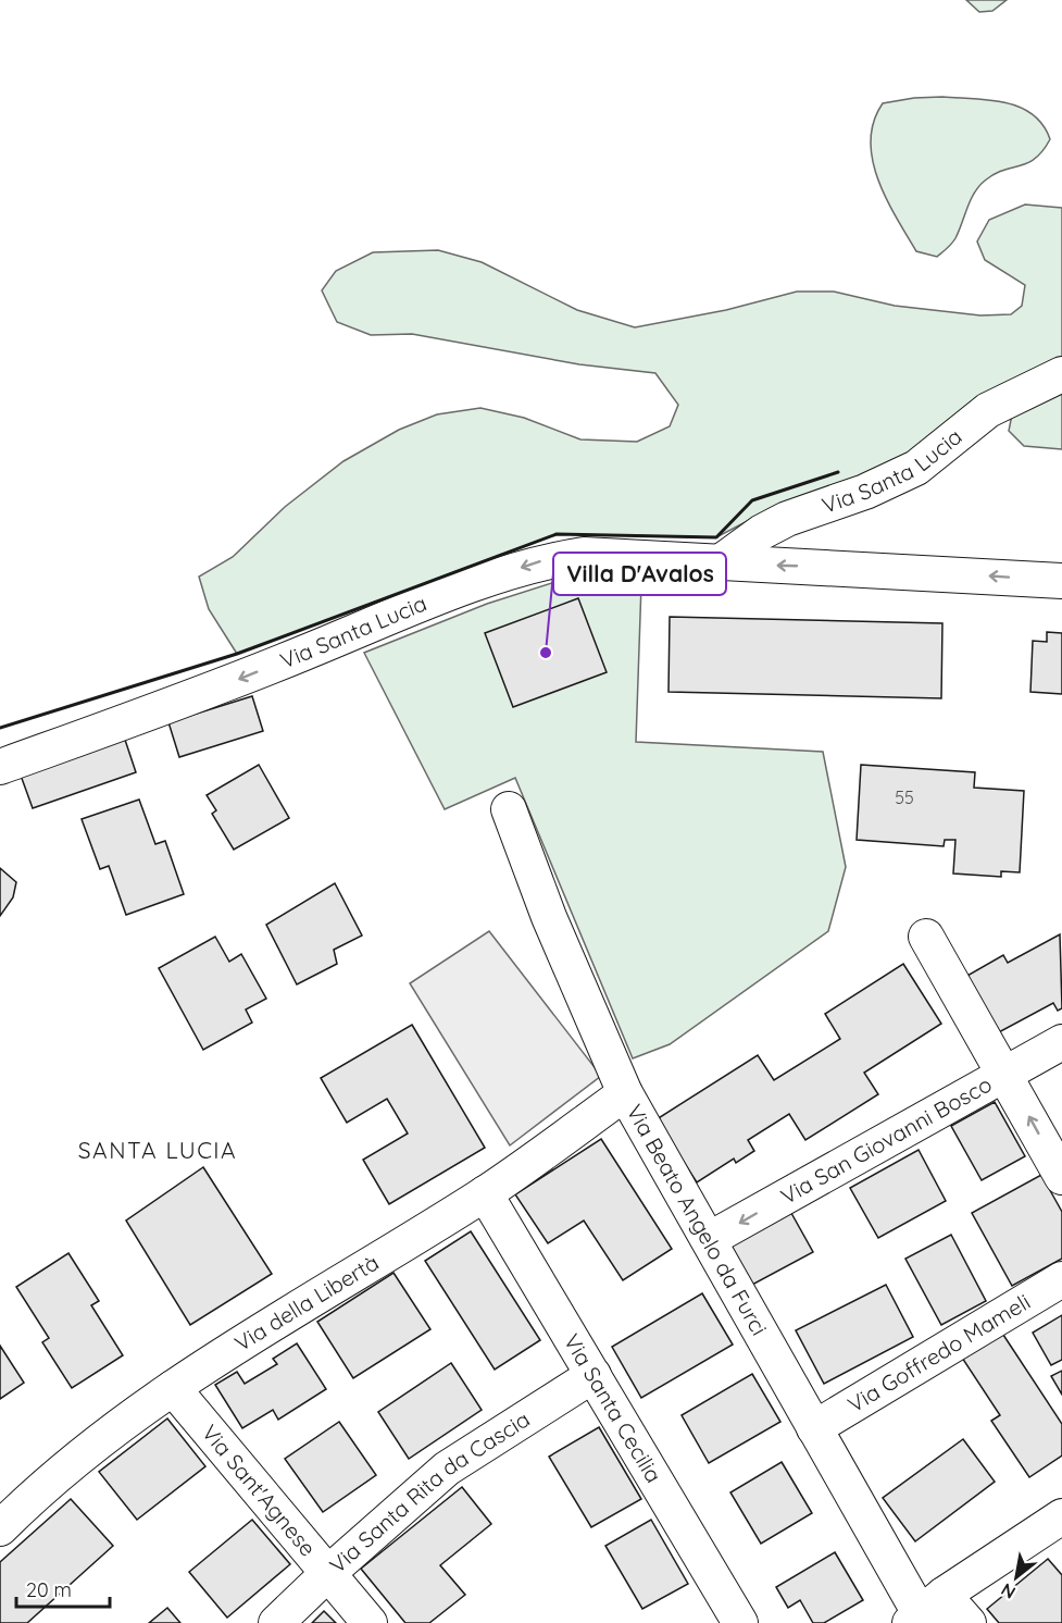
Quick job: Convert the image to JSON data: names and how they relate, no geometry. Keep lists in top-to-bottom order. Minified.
{"streets":{"street":["Via Santa Lucia","Via San Giovanni Bosco","Via Beato Angelo da Furci","Via della Libertà","Via Goffredo Mameli","Via Santa Cecilia","Via Sant'Agnese","Via Santa Rita da Cascia"]},"crossings":[["Via San Giovanni Bosco","Via Beato Angelo da Furci"],["Via Beato Angelo da Furci","Via della Libertà"],["Via Beato Angelo da Furci","Via Goffredo Mameli"],["Via della Libertà","Via Santa Cecilia"],["Via della Libertà","Via Sant'Agnese"],["Via Santa Cecilia","Via Santa Rita da Cascia"],["Via Sant'Agnese","Via Santa Rita da Cascia"]],"one_way":["Via San Giovanni Bosco"],"districts":["SANTA LUCIA"],"places":["Villa D'Avalos"],"house_numbers":["55"],"scale_bar":"20 m","north":"bottom left"}
